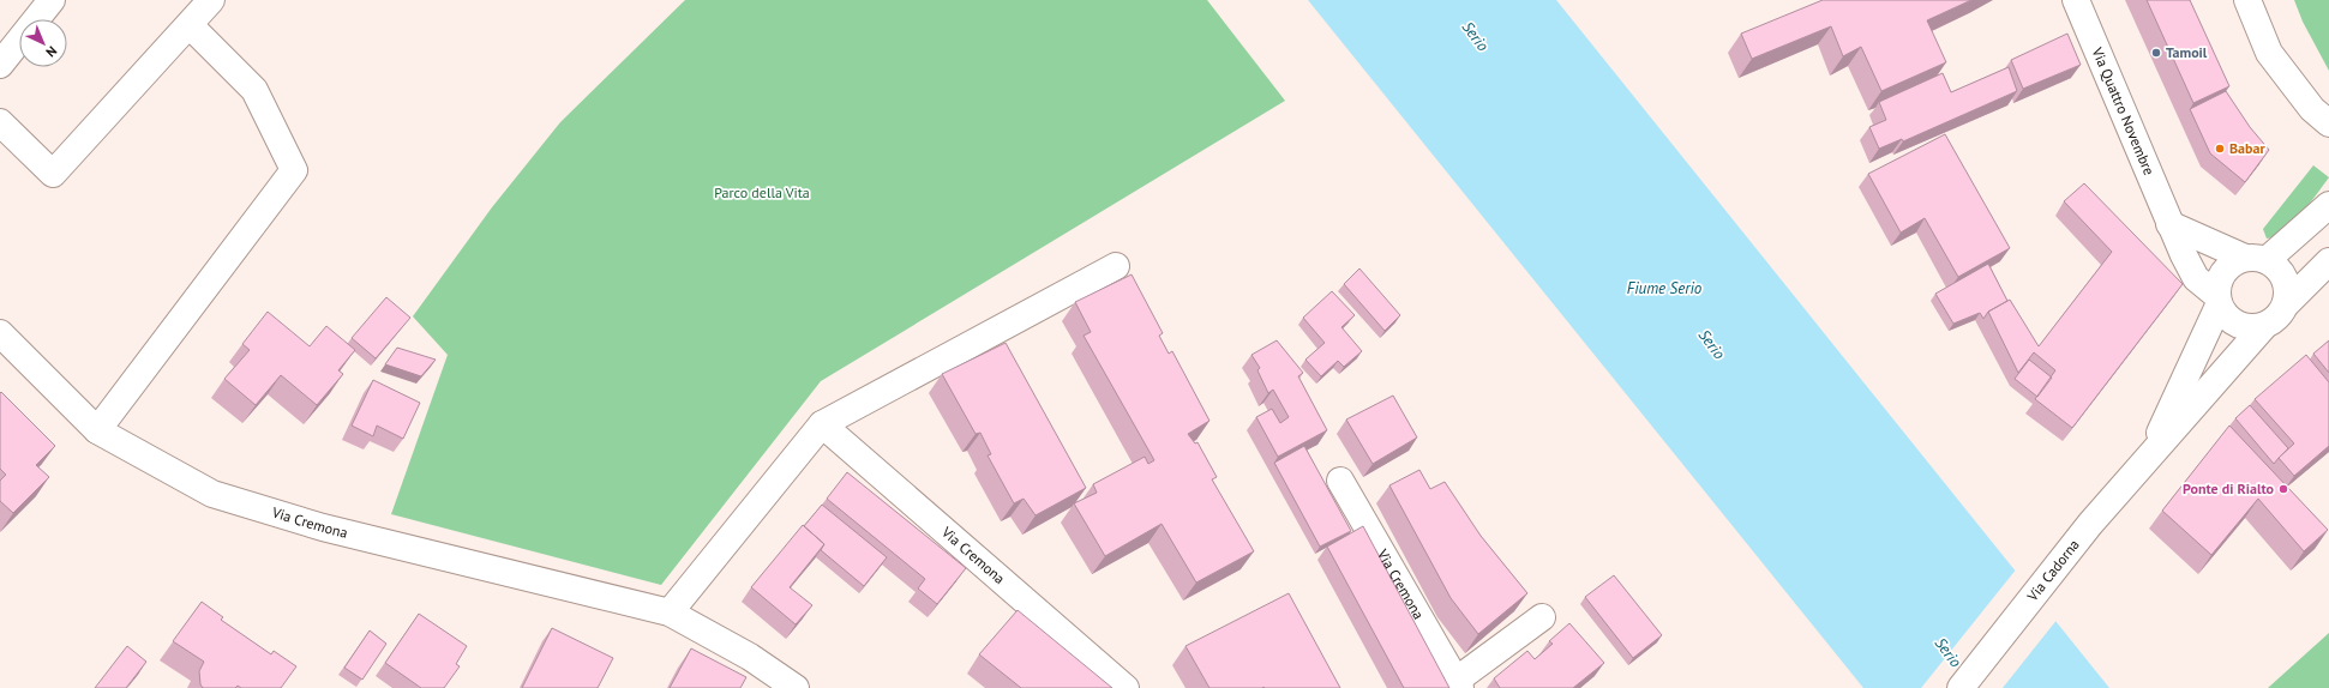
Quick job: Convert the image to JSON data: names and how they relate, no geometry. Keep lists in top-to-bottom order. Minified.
{"streets":{"street":["Via Quattro Novembre","Via Cremona","Via Cadorna"]},"crossings":[["Via Quattro Novembre","Via Cadorna"]],"water":["Serio","Fiume Serio"],"parks":["Parco della Vita"],"places":["Tamoil","Babar","Ponte di Rialto"],"north":"bottom right"}
